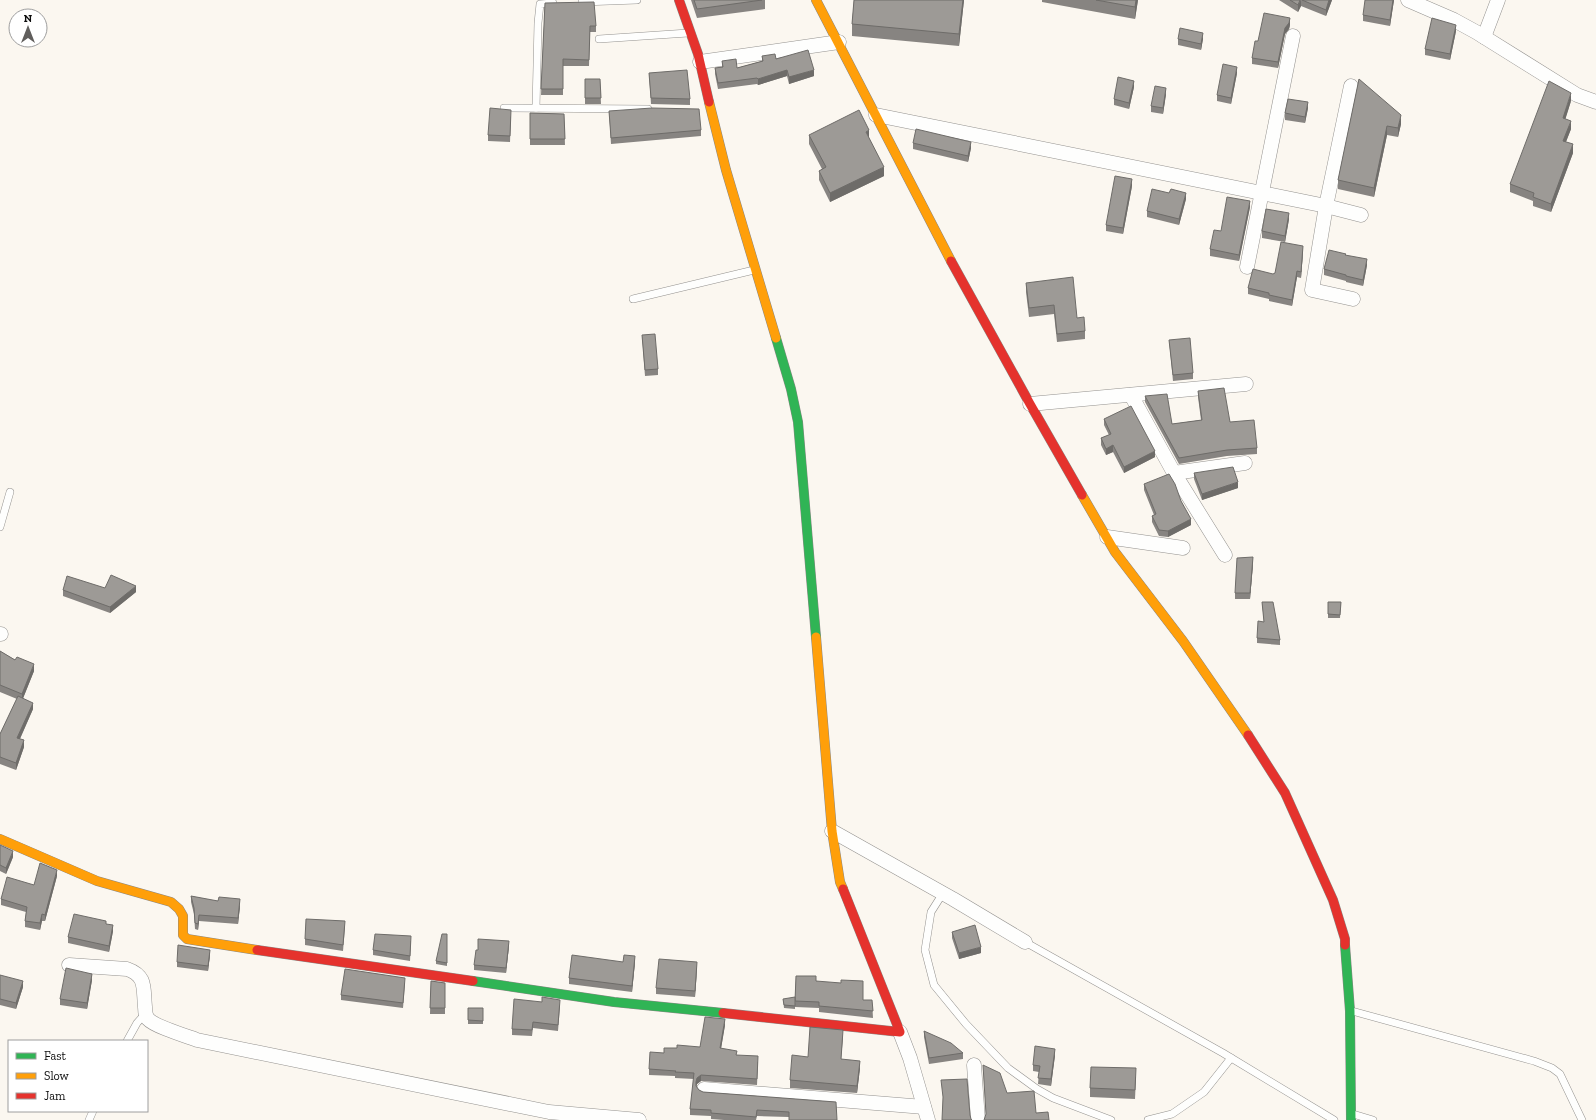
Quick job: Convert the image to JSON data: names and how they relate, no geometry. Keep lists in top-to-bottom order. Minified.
{"legend":["Fast","Slow","Jam"],"north":"top"}
